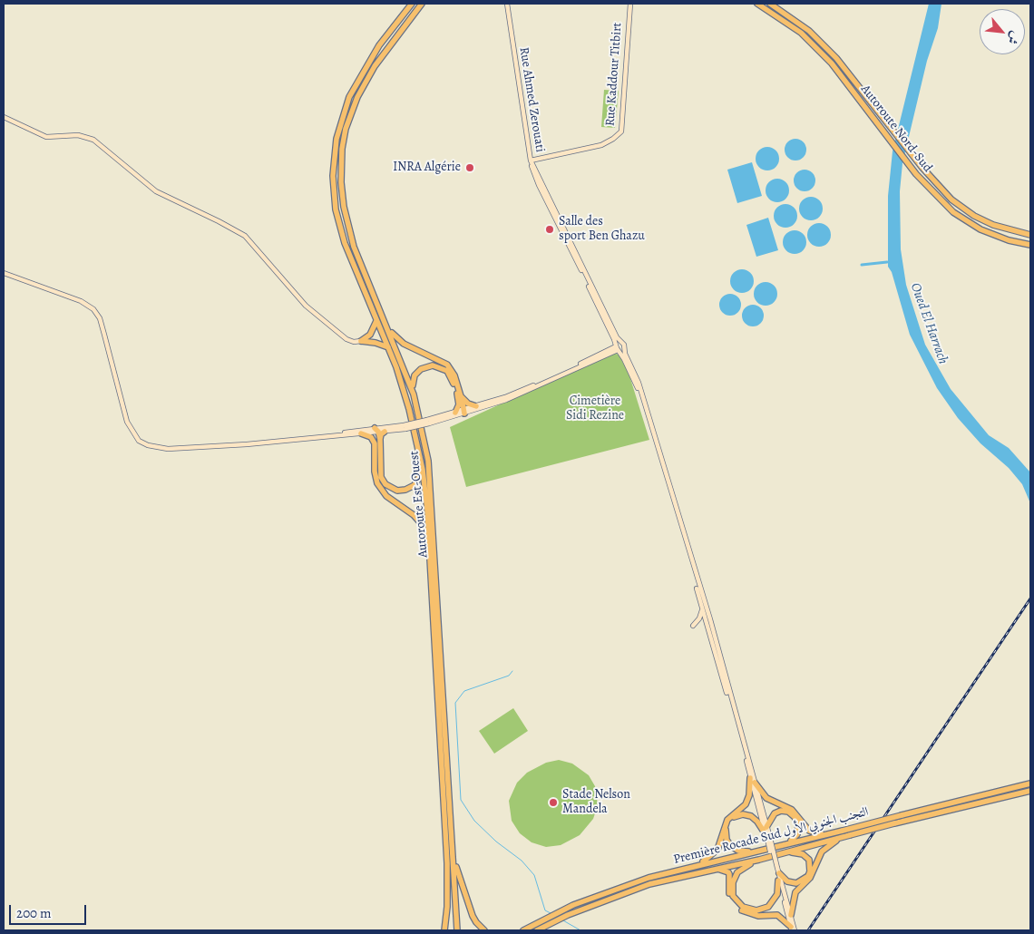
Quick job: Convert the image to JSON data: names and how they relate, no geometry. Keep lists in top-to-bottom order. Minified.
{"streets":{"highway":["Autoroute Nord-Sud","Autoroute Est-Ouest","Première Rocade Sud التجنب الجنوبي الأول"],"main road":["Rue Kaddour Titbirt","Rue Ahmed Zerouati"]},"crossings":[["Rue Kaddour Titbirt","Rue Ahmed Zerouati"]],"water":["Oued El Harrach"],"parks":["Cimetière Sidi Rezine"],"places":["INRA Algérie","Salle des sport Ben Ghazu","Stade Nelson Mandela"],"scale_bar":"200 m","north":"bottom right"}
